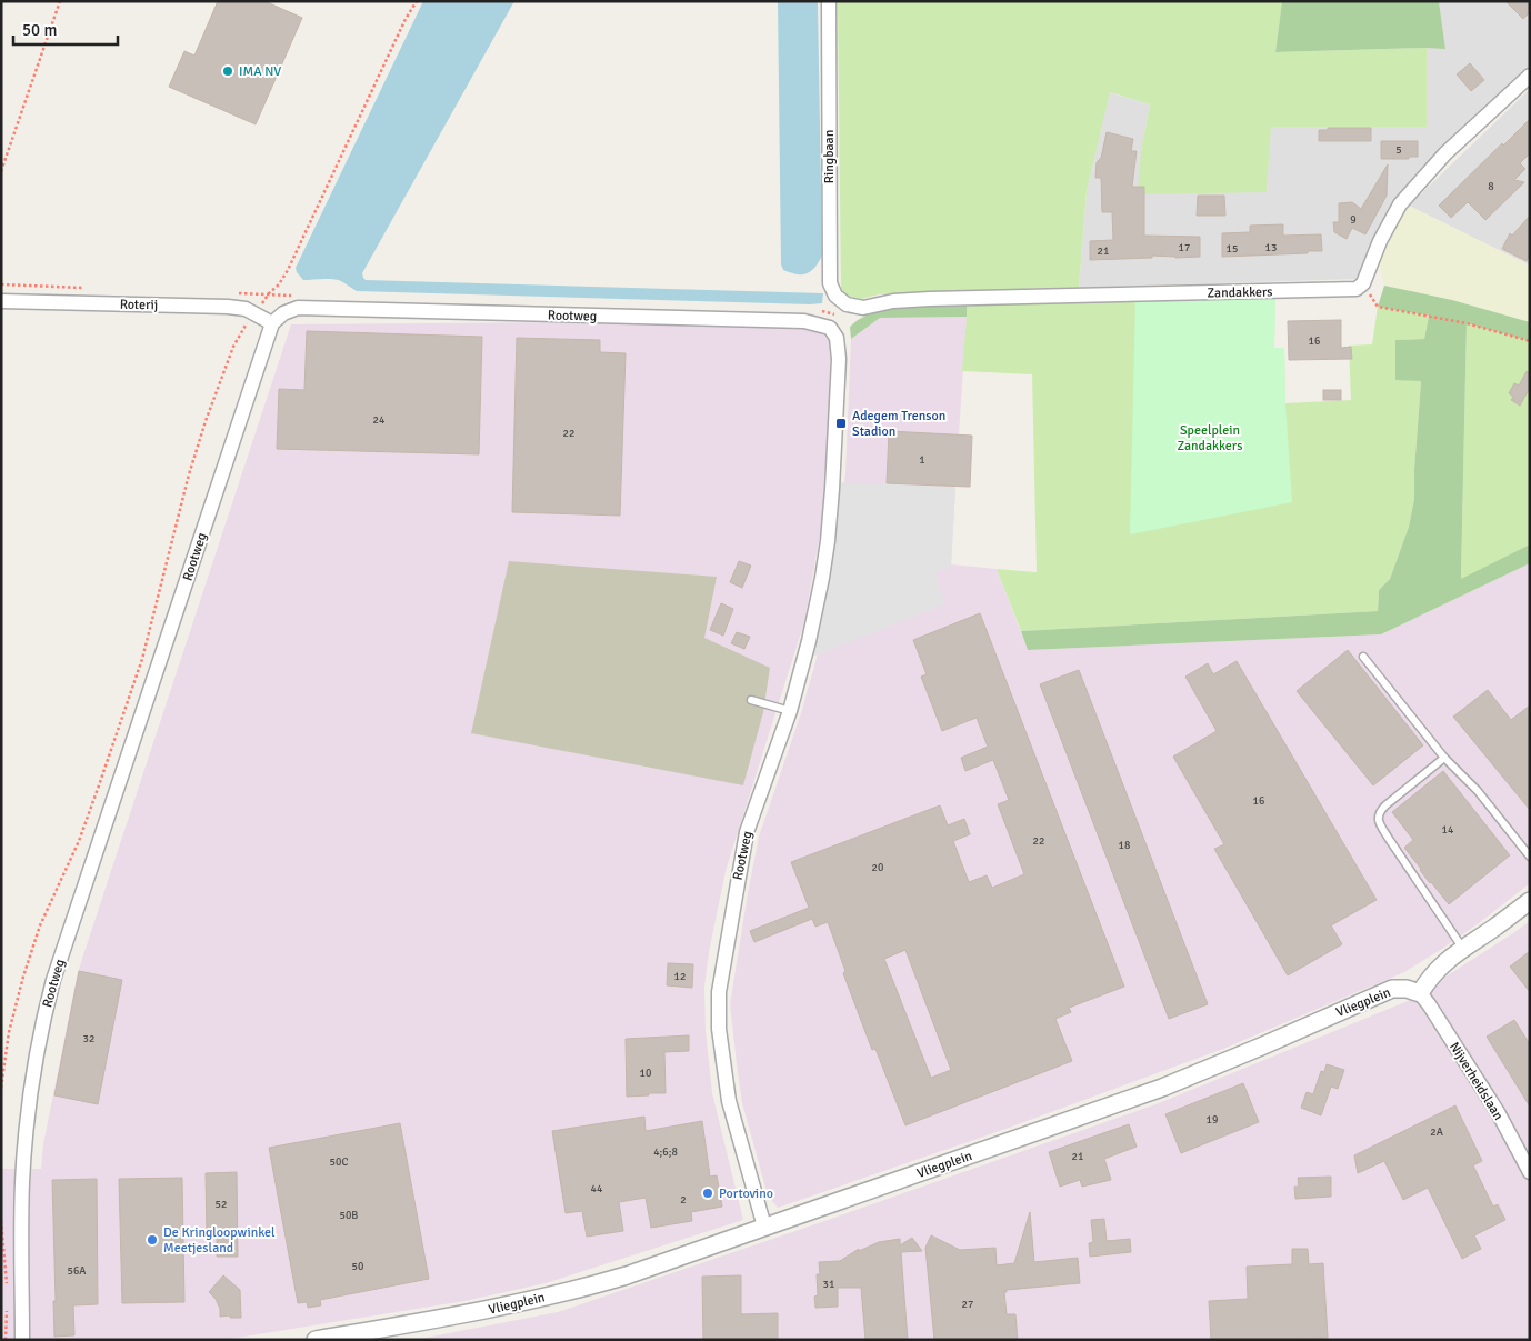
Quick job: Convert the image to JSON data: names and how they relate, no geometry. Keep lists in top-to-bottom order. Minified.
{"streets":{"street":["Ringbaan","Zandakkers","Roterij","Rootweg","Vliegplein","Nijverheidslaan"]},"crossings":[["Ringbaan","Zandakkers"],["Roterij","Rootweg"],["Rootweg","Vliegplein"],["Vliegplein","Nijverheidslaan"]],"parks":["Speelplein Zandakkers"],"places":{"other":["IMA NV","Portovino","De Kringloopwinkel Meetjesland"],"transit":["Adegem Trenson Stadion"]},"house_numbers":["5","8","9","17","13","15","21","16","24","22","1","16","14","22","18","20","12","32","10","19","2A","4;6;8","21","50C","44","2","52","50B","50","56A","31","27"],"scale_bar":"50 m"}
